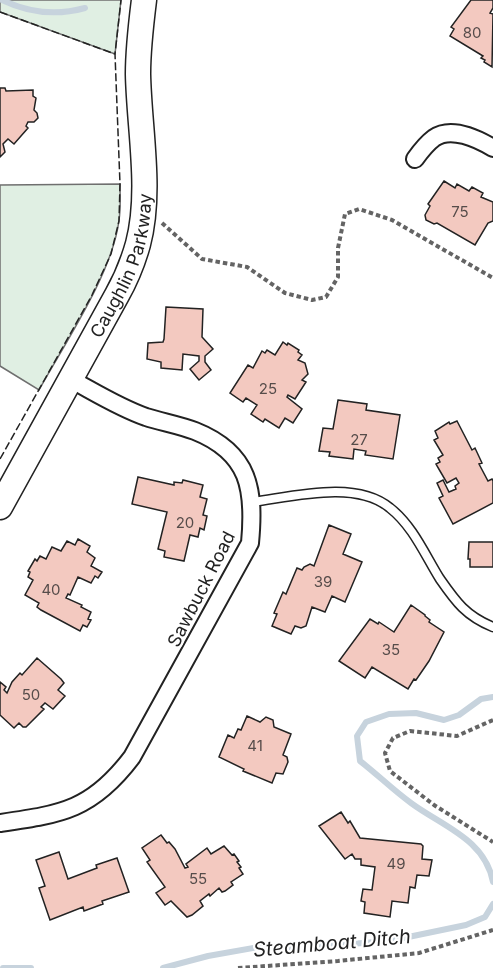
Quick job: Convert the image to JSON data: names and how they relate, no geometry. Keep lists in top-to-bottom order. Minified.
{"streets":{"street":["Caughlin Parkway","Sawbuck Road"]},"crossings":[["Caughlin Parkway","Sawbuck Road"]],"water":["Steamboat Ditch"],"house_numbers":["80","75","25","27","20","39","40","35","50","41","49","55"]}
